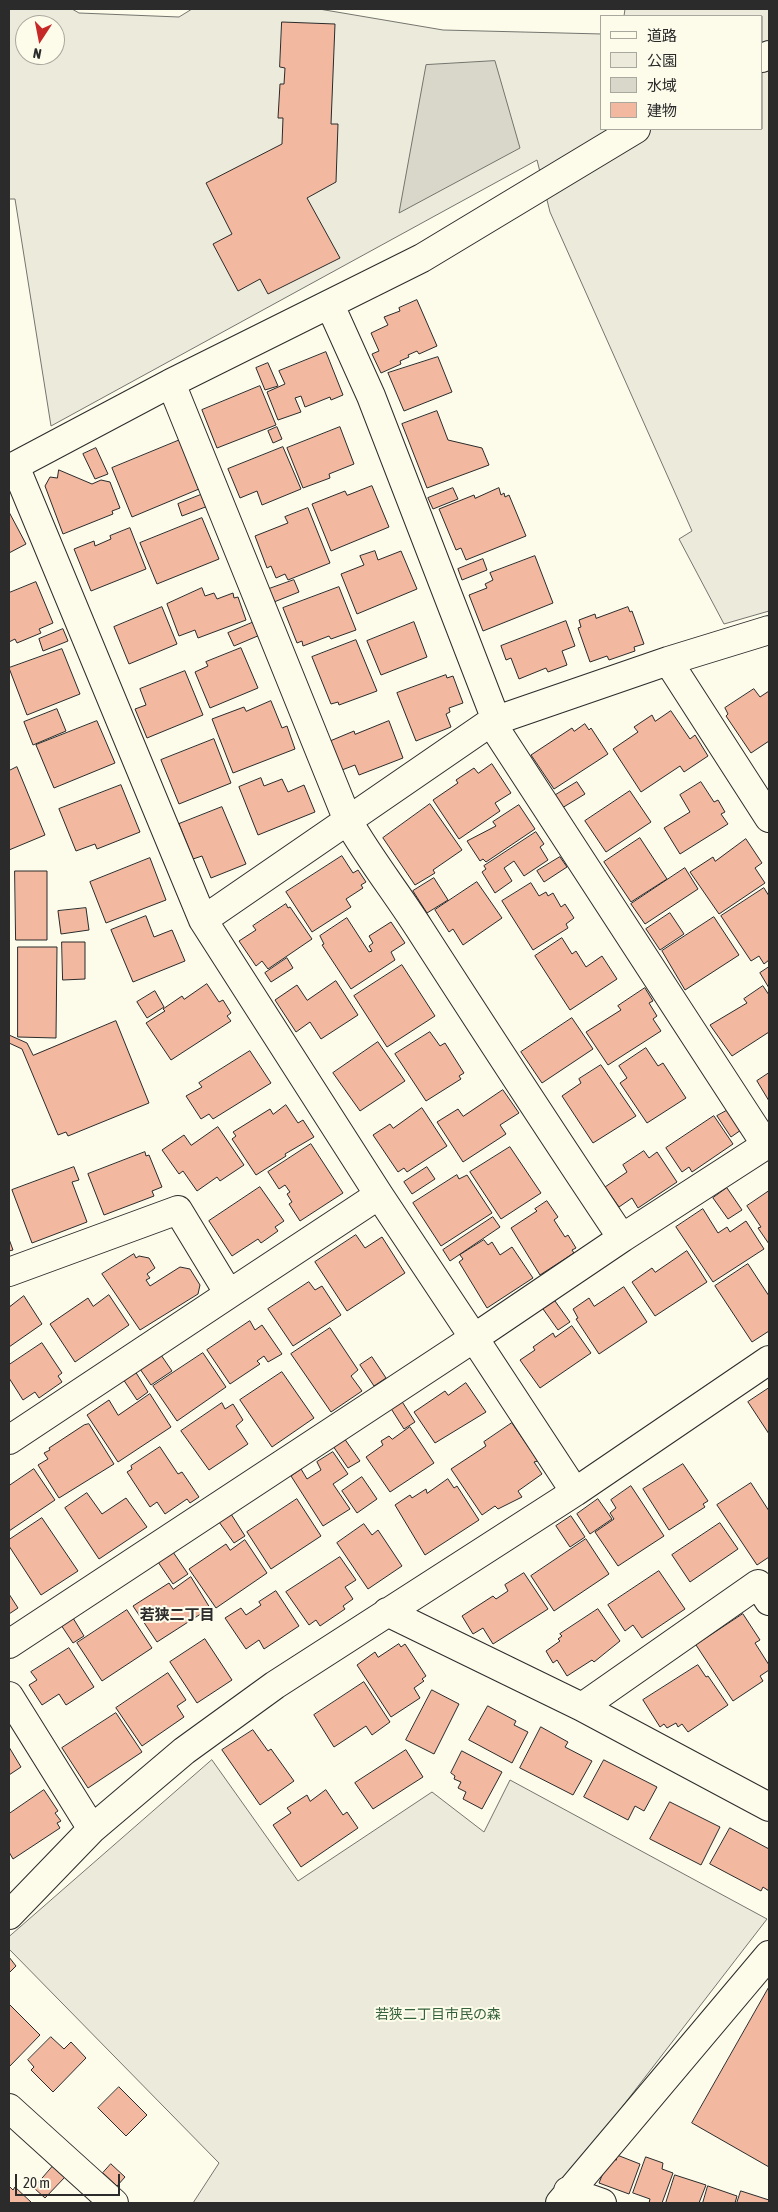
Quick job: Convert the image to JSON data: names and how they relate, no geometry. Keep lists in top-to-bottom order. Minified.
{"districts":["若狭二丁目"],"parks":["若狭二丁目市民の森"],"legend":["道路","公園","水域","建物"],"scale_bar":"20 m","north":"bottom"}
